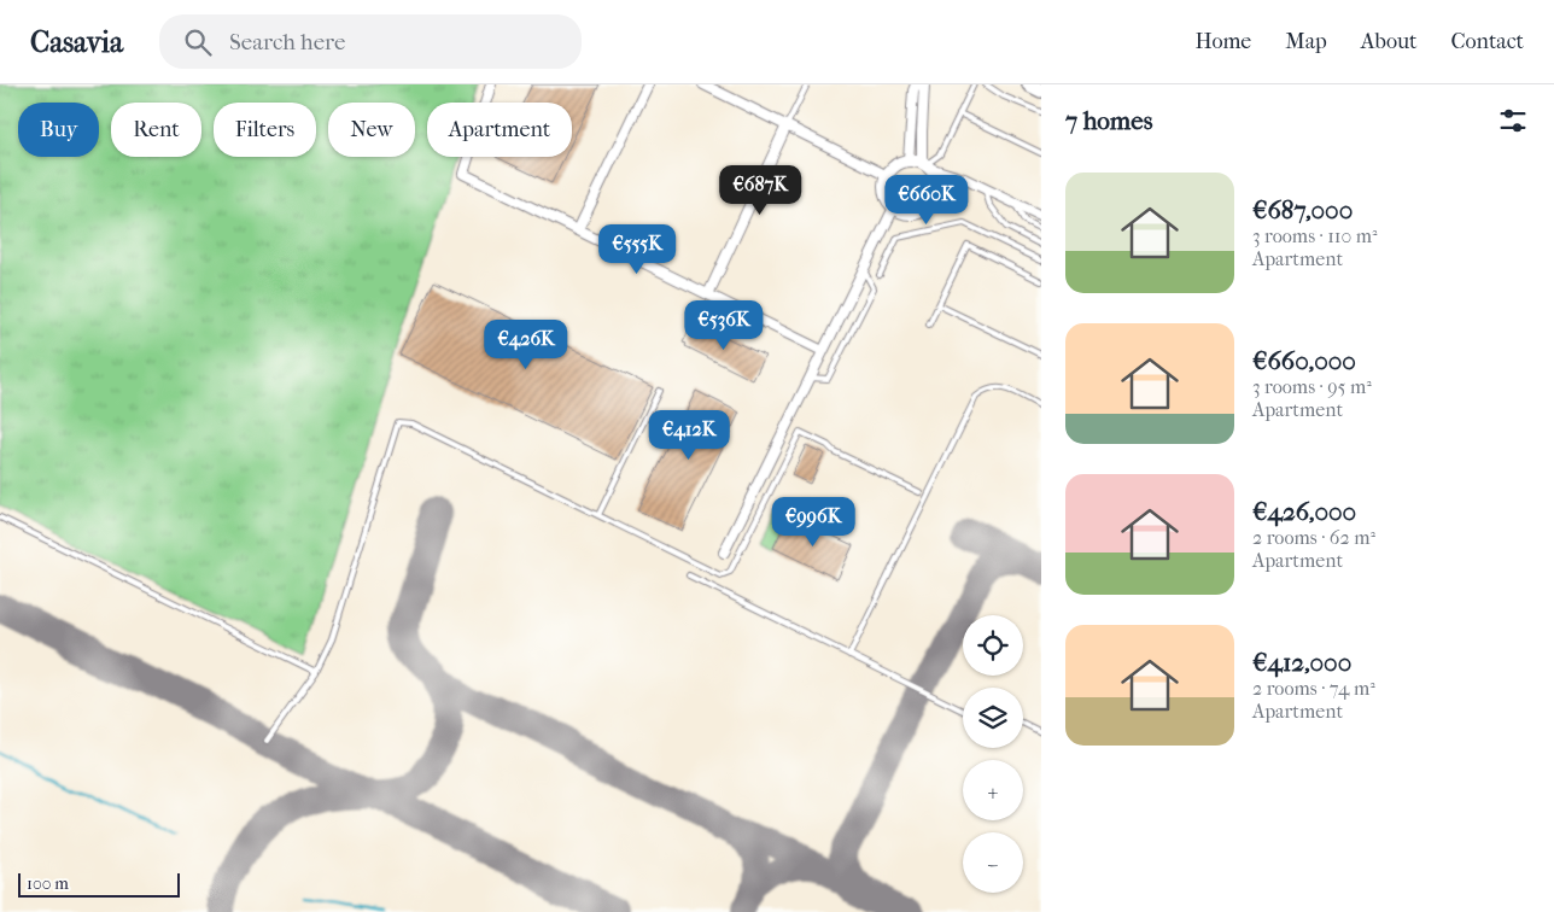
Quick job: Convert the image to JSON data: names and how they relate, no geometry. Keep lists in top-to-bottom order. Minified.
{"scale_bar":"100 m","page":{"header":"Casavia","search":"Search here","nav":["Home","Map","About","Contact"],"heading":"7 homes","chip":["Buy","Rent","Filters","New","Apartment"],"list":[{"name":"€687,000","note":"3 rooms · 110 m² · Apartment"},{"name":"€660,000","note":"3 rooms · 95 m² · Apartment"},{"name":"€426,000","note":"2 rooms · 62 m² · Apartment"},{"name":"€412,000","note":"2 rooms · 74 m² · Apartment"}],"price":["€687K","€660K","€555K","€536K","€426K","€412K","€996K"],"map_buttons":["+","−"],"scale":"100 m"}}
